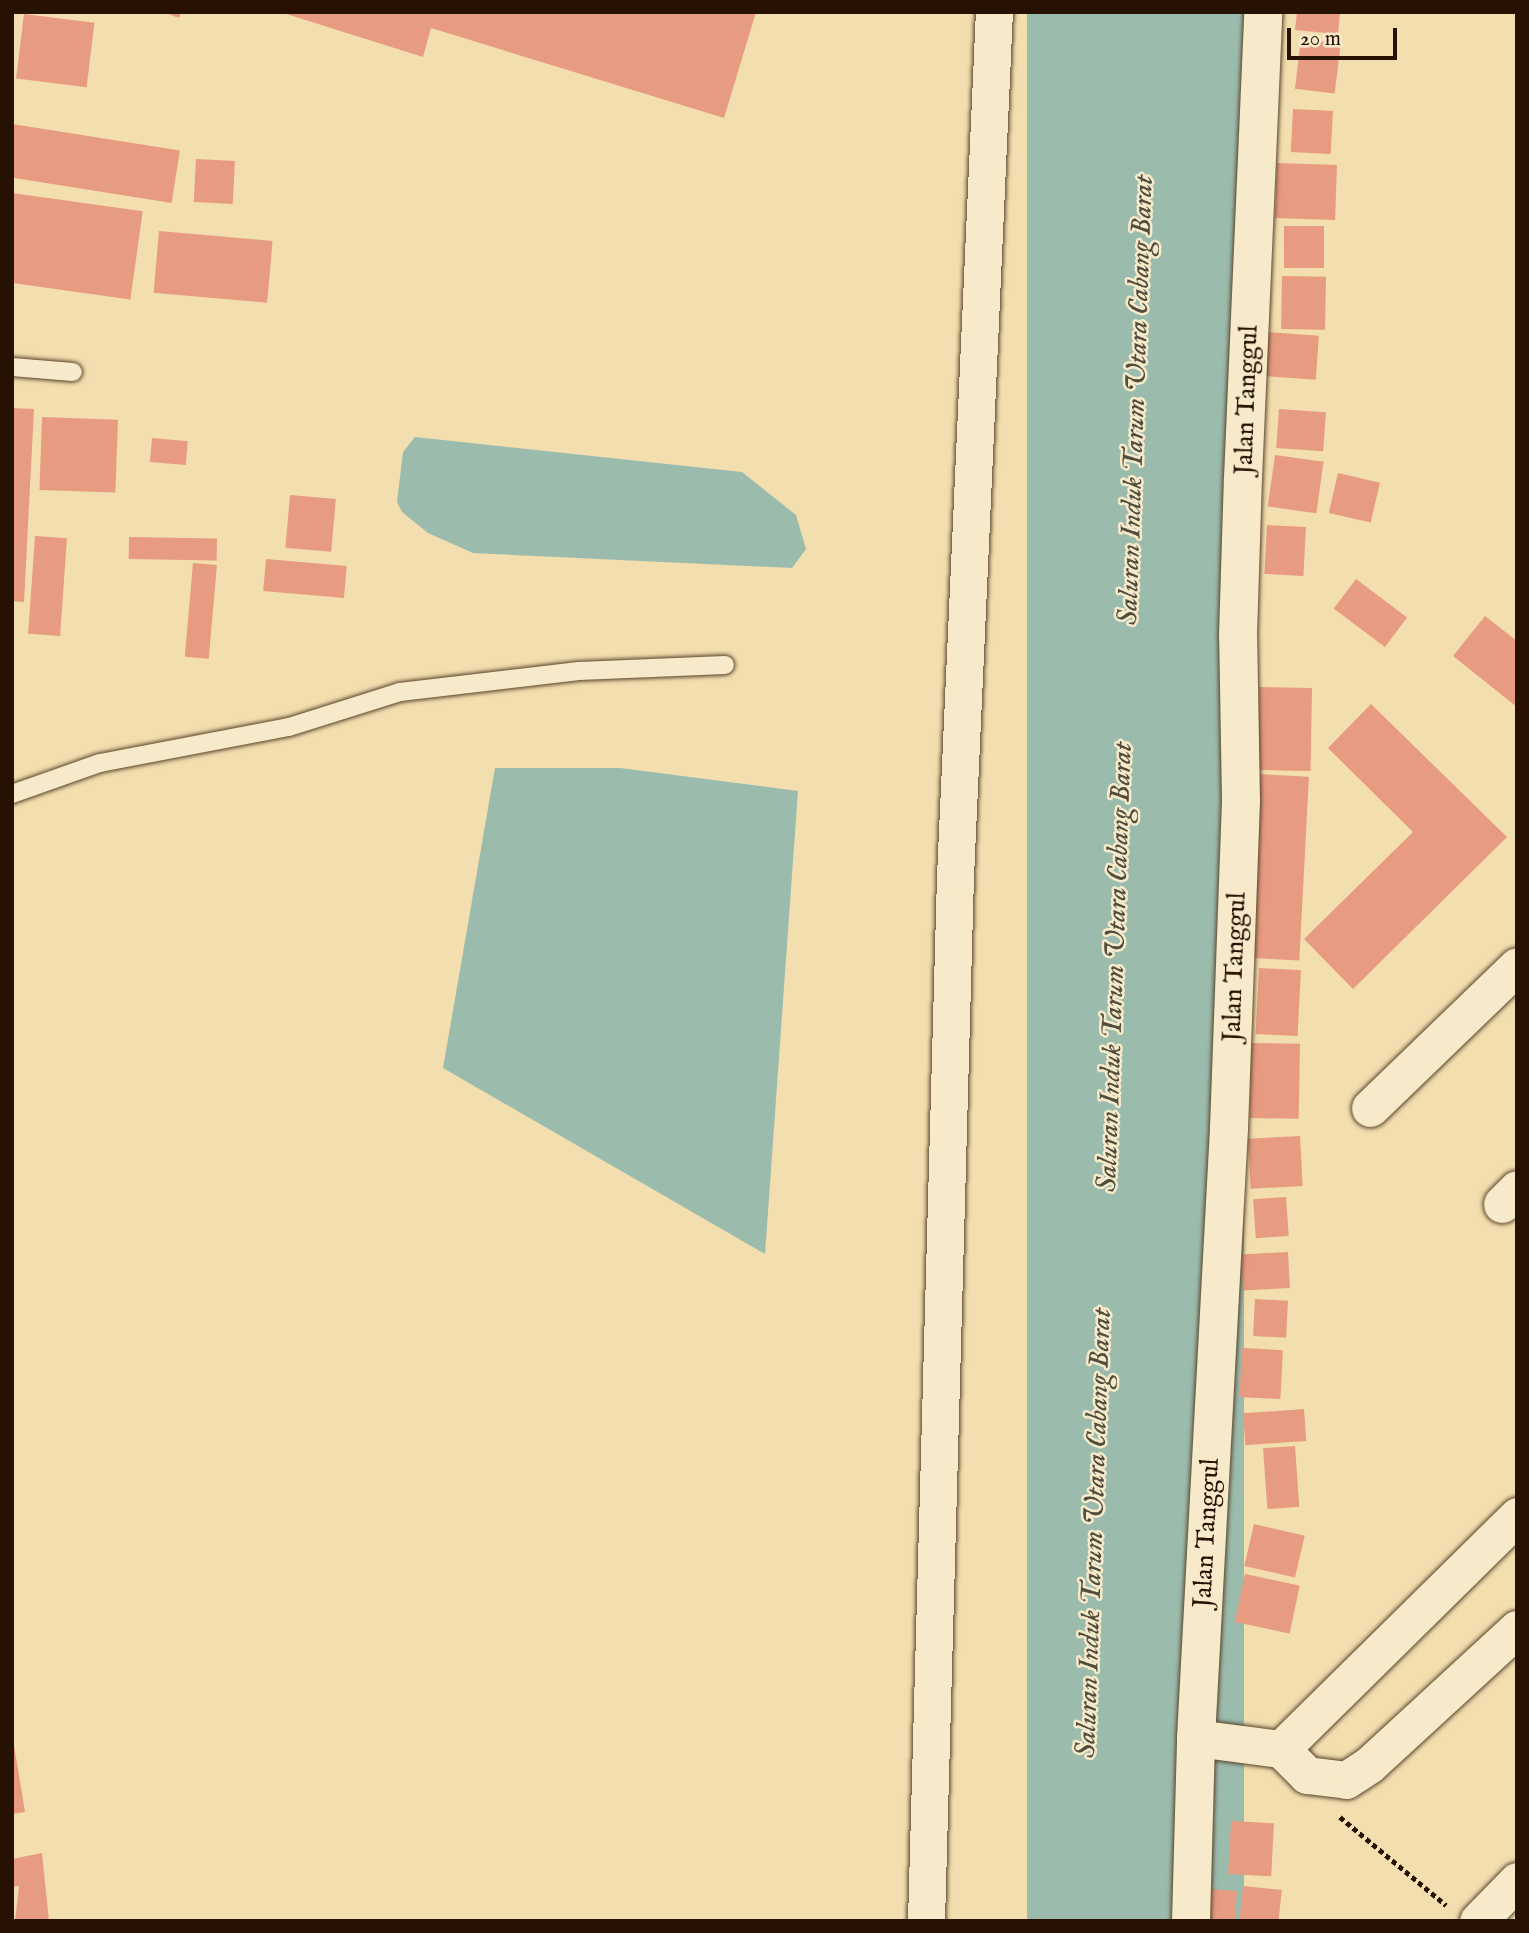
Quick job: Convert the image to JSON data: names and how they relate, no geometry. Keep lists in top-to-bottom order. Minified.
{"streets":{"street":["Jalan Tanggul"]},"water":["Saluran Induk Tarum Utara Cabang Barat"],"scale_bar":"20 m"}
